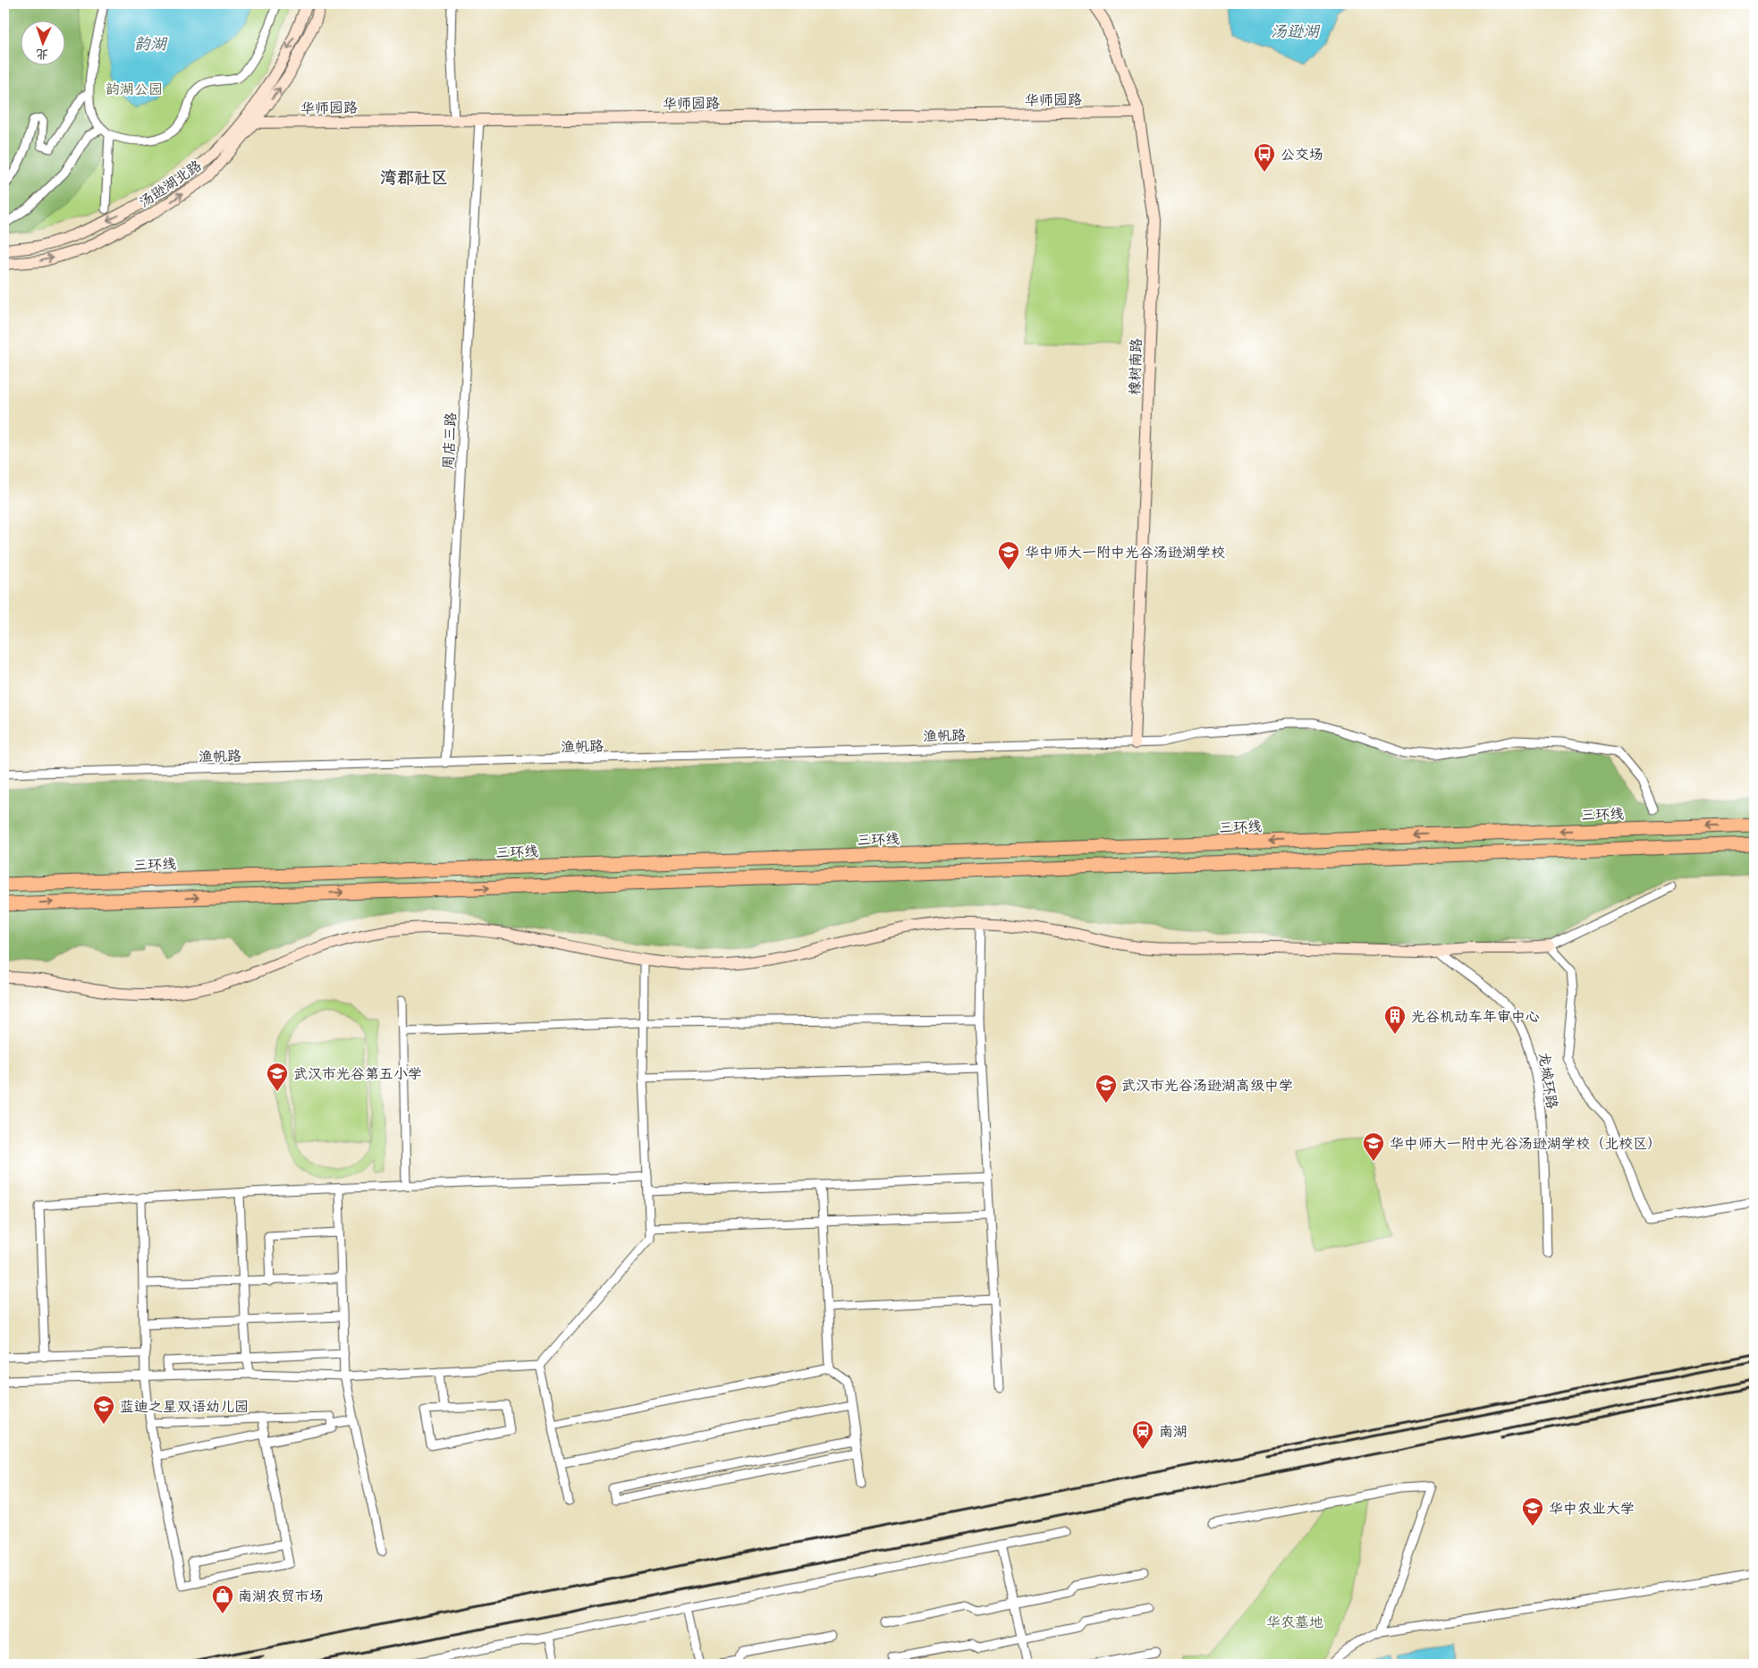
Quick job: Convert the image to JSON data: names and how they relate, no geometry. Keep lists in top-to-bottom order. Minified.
{"streets":{"highway":["三环线"],"street":["华师园路","汤逊湖北路","橡树南路","周店三路","渔帆路","龙城环路"]},"crossings":[["华师园路","汤逊湖北路"],["华师园路","橡树南路"],["华师园路","周店三路"],["橡树南路","渔帆路"],["周店三路","渔帆路"]],"districts":["湾郡社区"],"water":["汤逊湖","韵湖"],"parks":["韵湖公园","华农墓地"],"places":{"bus stop":["公交场"],"school or university":["华中师大一附中光谷汤逊湖学校","武汉市光谷第五小学","武汉市光谷汤逊湖高级中学","华中师大一附中光谷汤逊湖学校（北校区）","蓝迪之星双语幼儿园","华中农业大学"],"building":["光谷机动车年审中心"],"station":["南湖"],"shop":["南湖农贸市场"]},"north":"bottom"}
